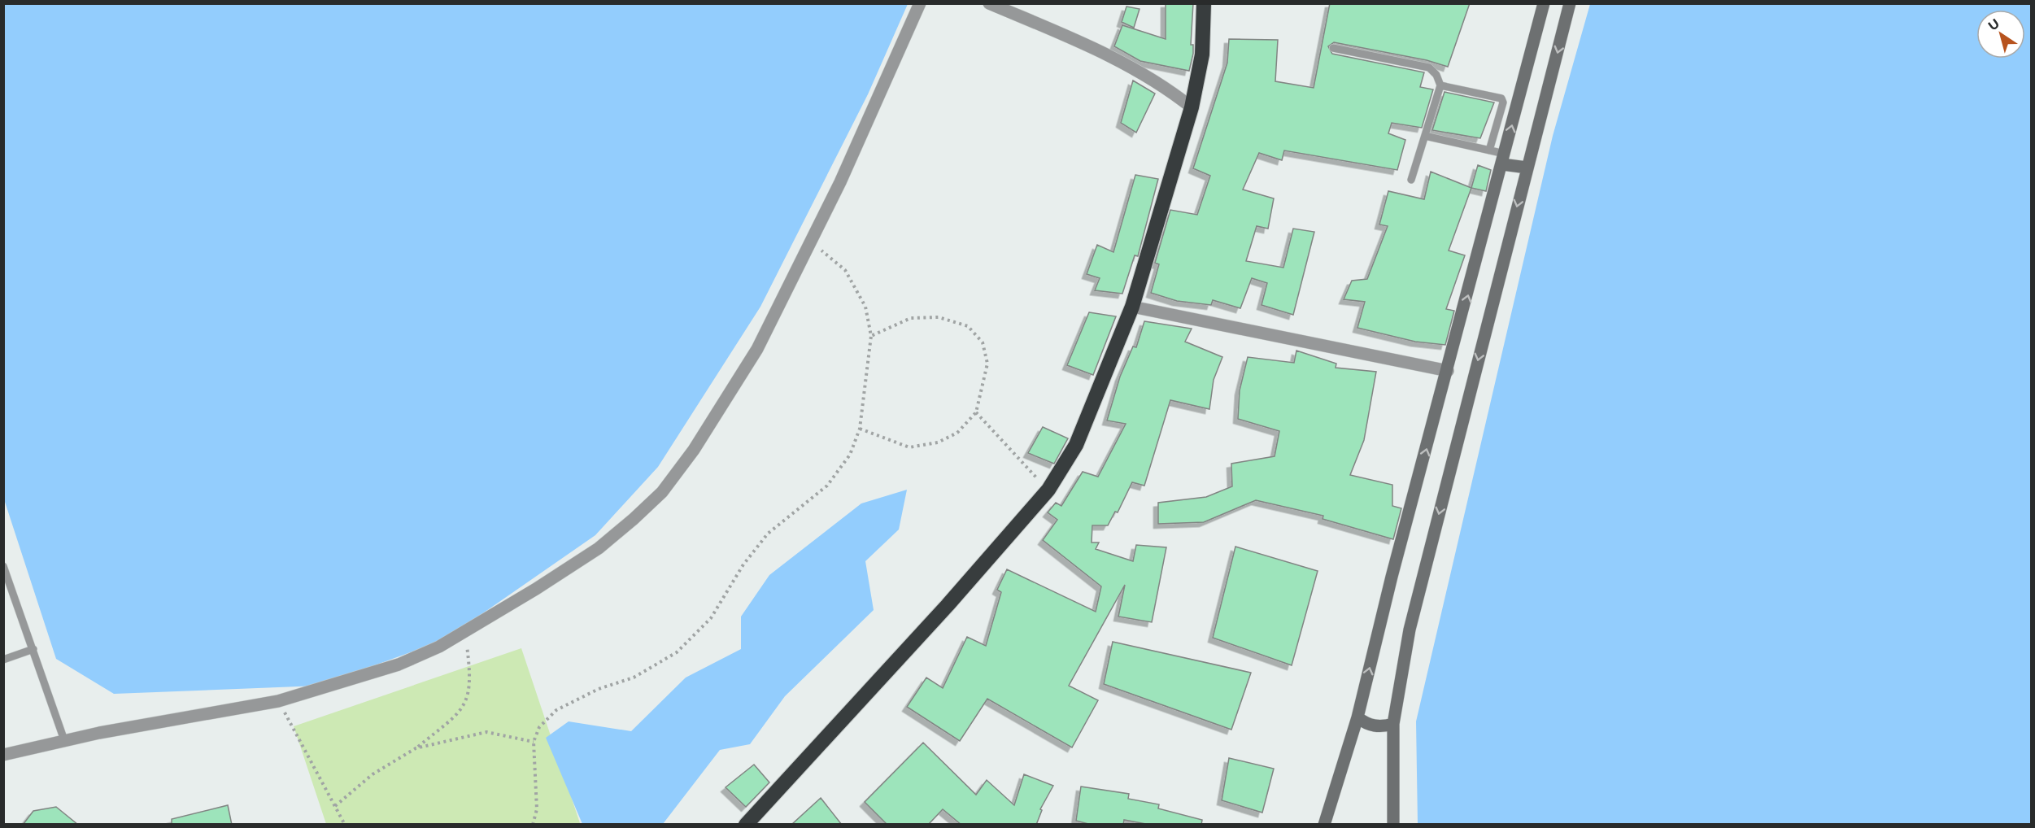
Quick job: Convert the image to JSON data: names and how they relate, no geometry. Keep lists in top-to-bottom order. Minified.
{"north":"top left"}
